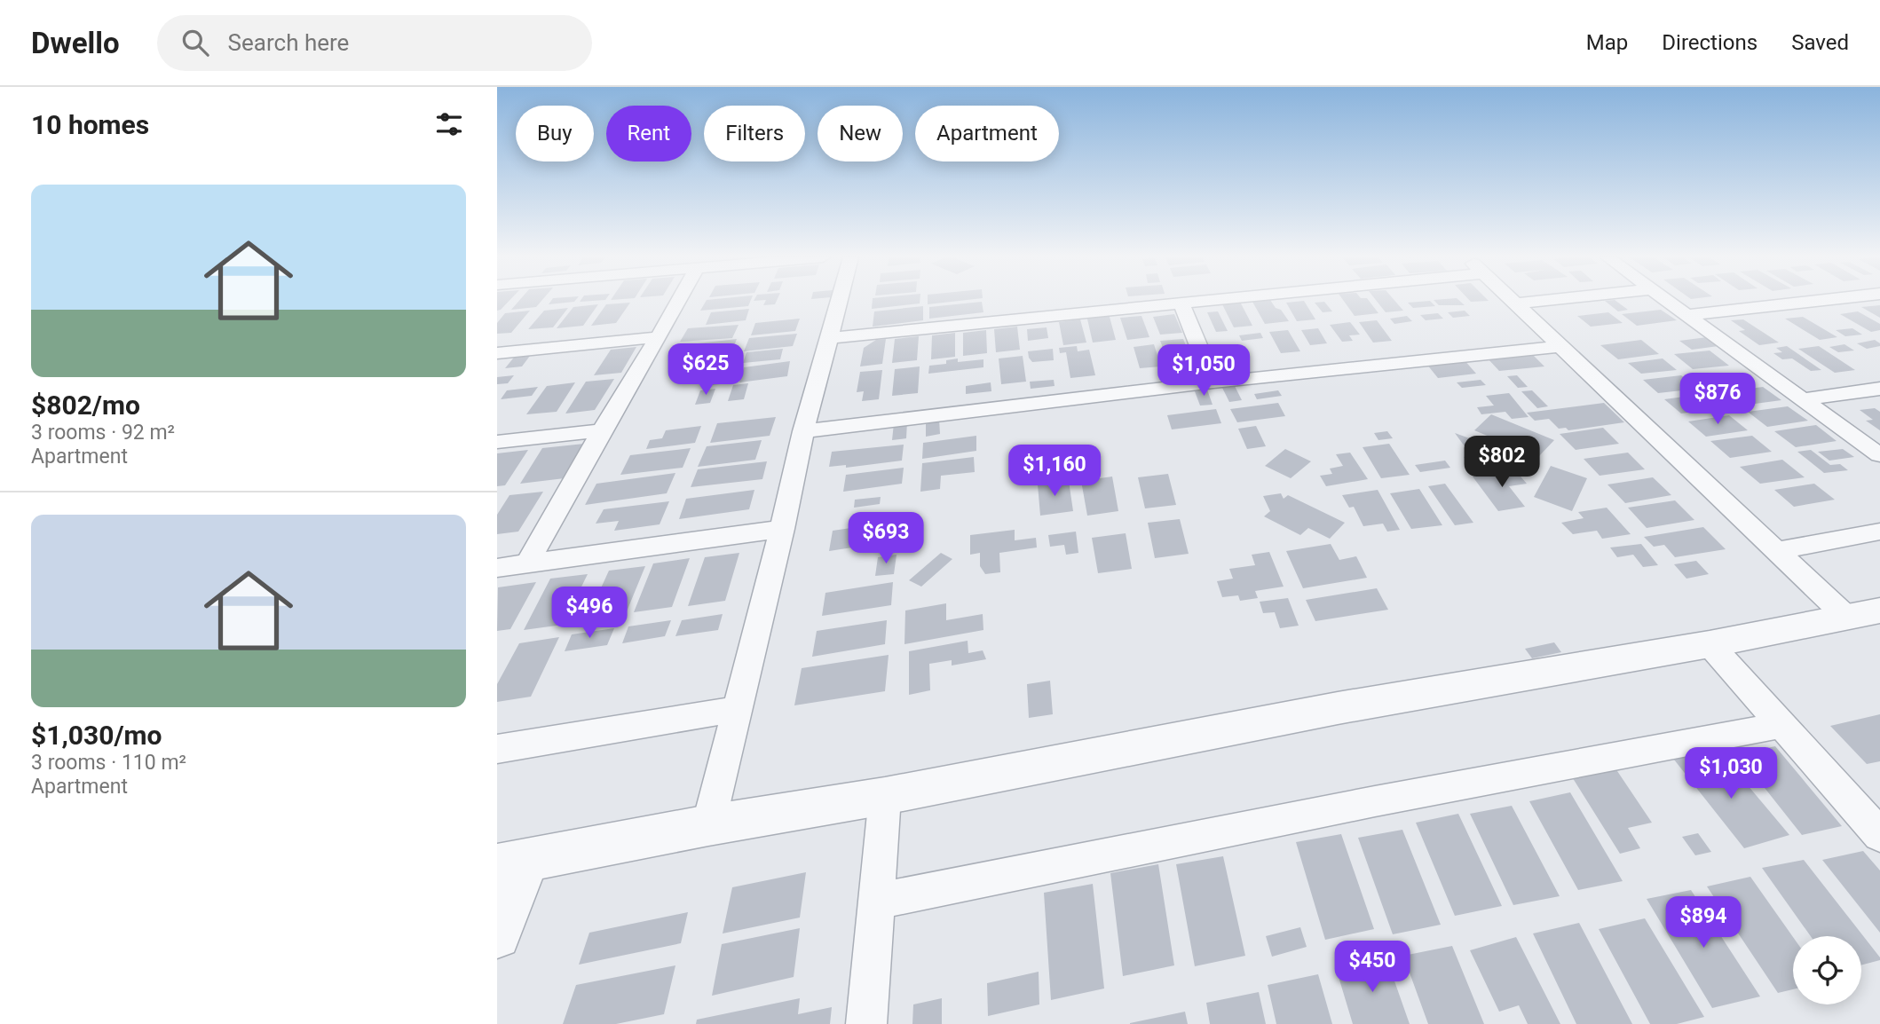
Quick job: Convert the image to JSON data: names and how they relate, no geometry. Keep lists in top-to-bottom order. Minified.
{"page":{"header":"Dwello","search":"Search here","nav":["Map","Directions","Saved"],"heading":"10 homes","chip":["Buy","Rent","Filters","New","Apartment"],"list":[{"name":"$802/mo","note":"3 rooms · 92 m² · Apartment"},{"name":"$1,030/mo","note":"3 rooms · 110 m² · Apartment"}],"price":["$625","$1,050","$876","$802","$1,160","$693","$496","$1,030","$894","$450"]}}
